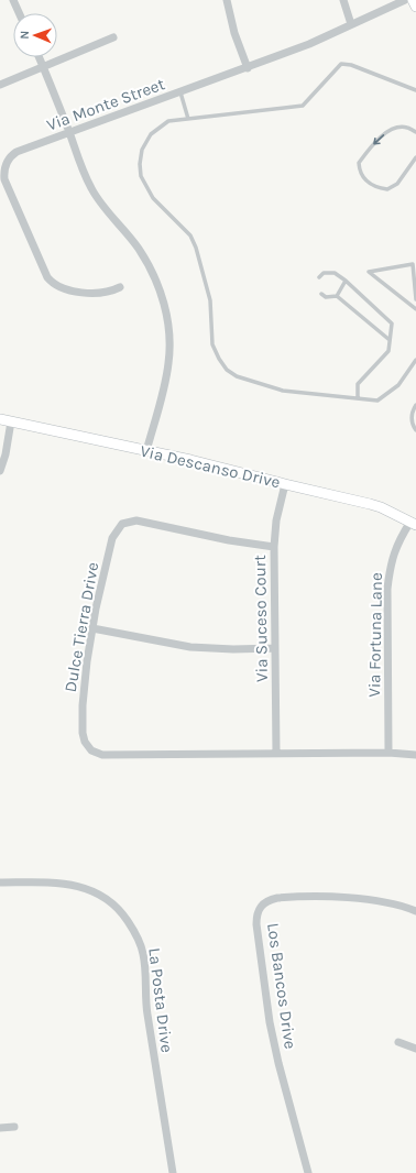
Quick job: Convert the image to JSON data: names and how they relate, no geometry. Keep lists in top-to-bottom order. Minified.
{"streets":{"street":["Via Monte Street","Via Descanso Drive","Via Suceso Court","Dulce Tierra Drive","Via Fortuna Lane","Los Bancos Drive","La Posta Drive"]},"crossings":[["Via Descanso Drive","Via Suceso Court"],["Via Descanso Drive","Via Fortuna Lane"],["Via Suceso Court","Dulce Tierra Drive"],["Dulce Tierra Drive","Via Fortuna Lane"]],"north":"left"}
